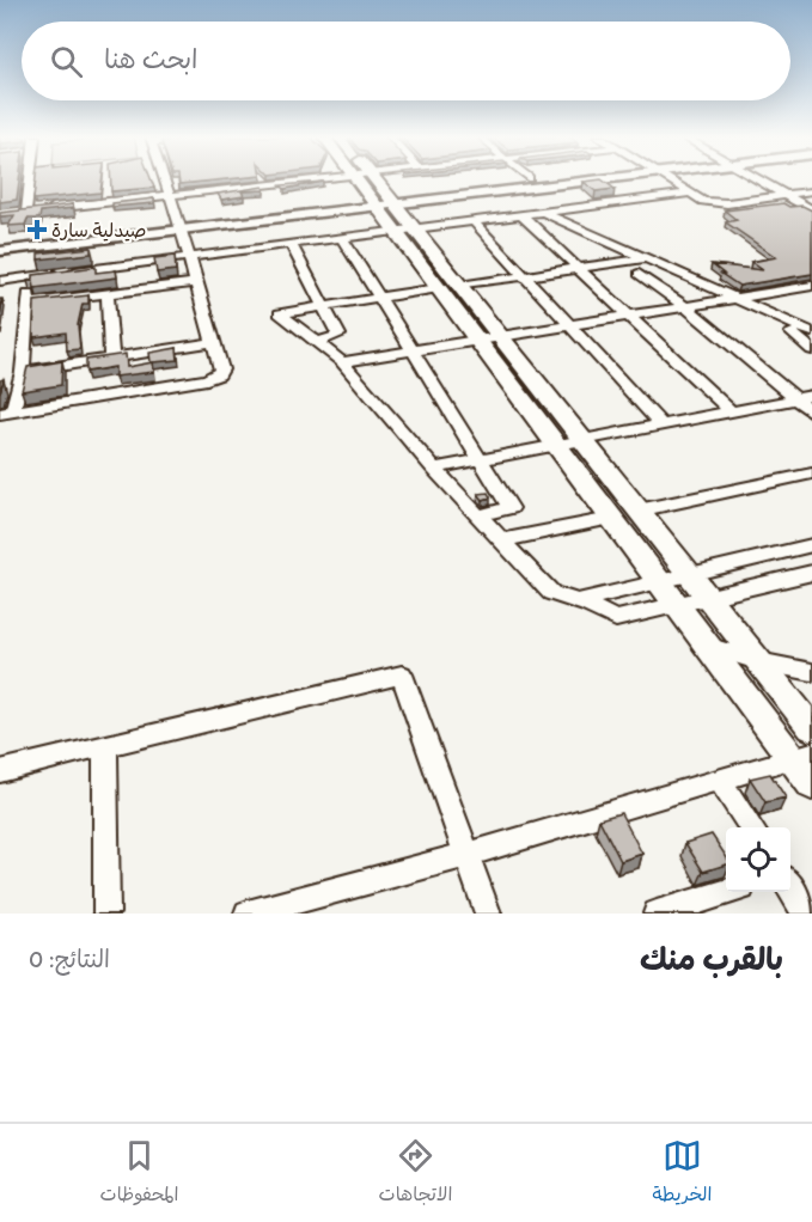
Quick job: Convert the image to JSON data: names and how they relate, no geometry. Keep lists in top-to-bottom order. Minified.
{"places":{"health":["صيدلية سارة"]},"page":{"search":"ابحث هنا","heading":["بالقرب منك","النتائج: 0"],"nav":["الخريطة","الاتجاهات","المحفوظات"]}}
